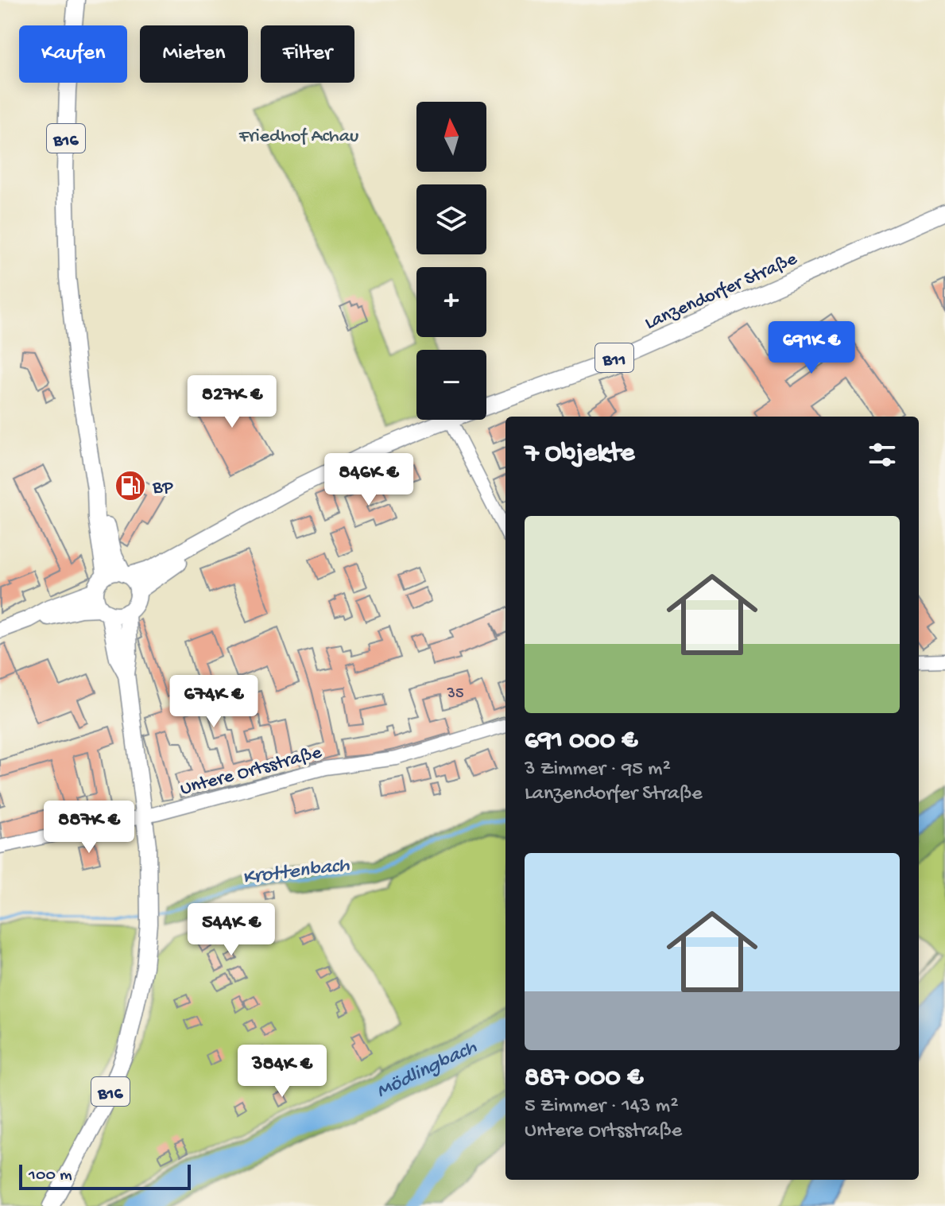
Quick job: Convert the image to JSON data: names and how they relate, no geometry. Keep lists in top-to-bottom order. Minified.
{"streets":{"main road":["B16","Lanzendorfer Straße","B11"],"street":["Untere Ortsstraße"]},"crossings":[["B16","B11"],["B16","Untere Ortsstraße"],["Lanzendorfer Straße","B11"]],"water":["Krottenbach","Mödlingbach"],"parks":["Friedhof Achau"],"places":{"fuel station":["BP"]},"house_numbers":["35"],"scale_bar":"100 m","north":"top","page":{"chip":["Kaufen","Mieten","Filter"],"map_buttons":["+","−"],"price":["691K €","827K €","846K €","674K €","887K €","544K €","384K €"],"heading":"7 Objekte","list":[{"name":"691 000 €","note":"3 Zimmer · 95 m² · Lanzendorfer Straße"},{"name":"887 000 €","note":"5 Zimmer · 143 m² · Untere Ortsstraße"}],"scale":"100 m"}}
